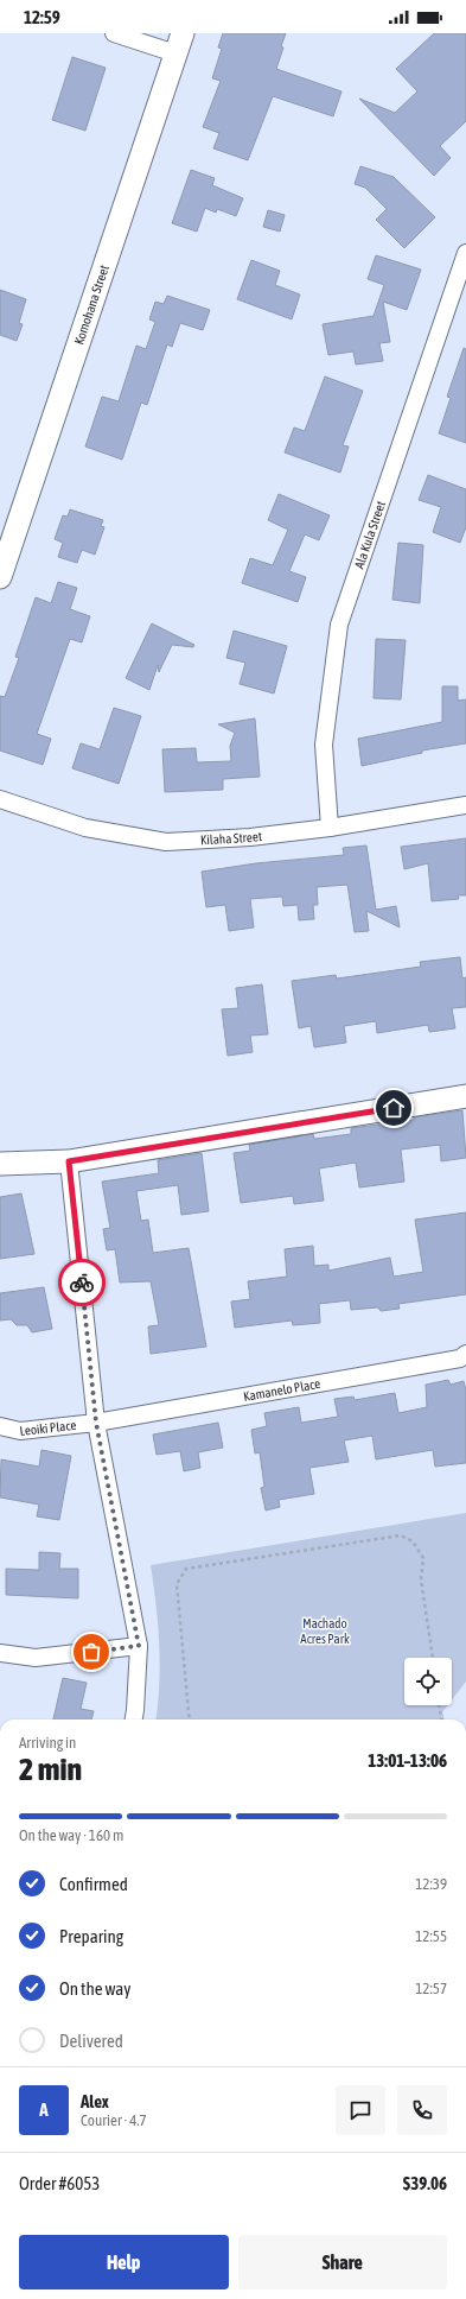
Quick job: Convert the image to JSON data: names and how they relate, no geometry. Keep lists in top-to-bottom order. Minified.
{"streets":{"street":["Komohana Street","Ala Kula Street","Kilaha Street","Kamanelo Place","Leoiki Place"]},"crossings":[["Ala Kula Street","Kilaha Street"],["Kamanelo Place","Leoiki Place"]],"parks":["Machado Acres Park"],"page":{"status":"12:59","heading":["2 min","Arriving in","13:01–13:06"],"panel":["Alex","Courier · 4.7","Order #6053","$39.06"],"bar":"On the way · 160 m","list":[["Confirmed","12:39"],["Preparing","12:55"],["On the way","12:57"],"Delivered"],"round":"A","buttons":["Help","Share"]}}
